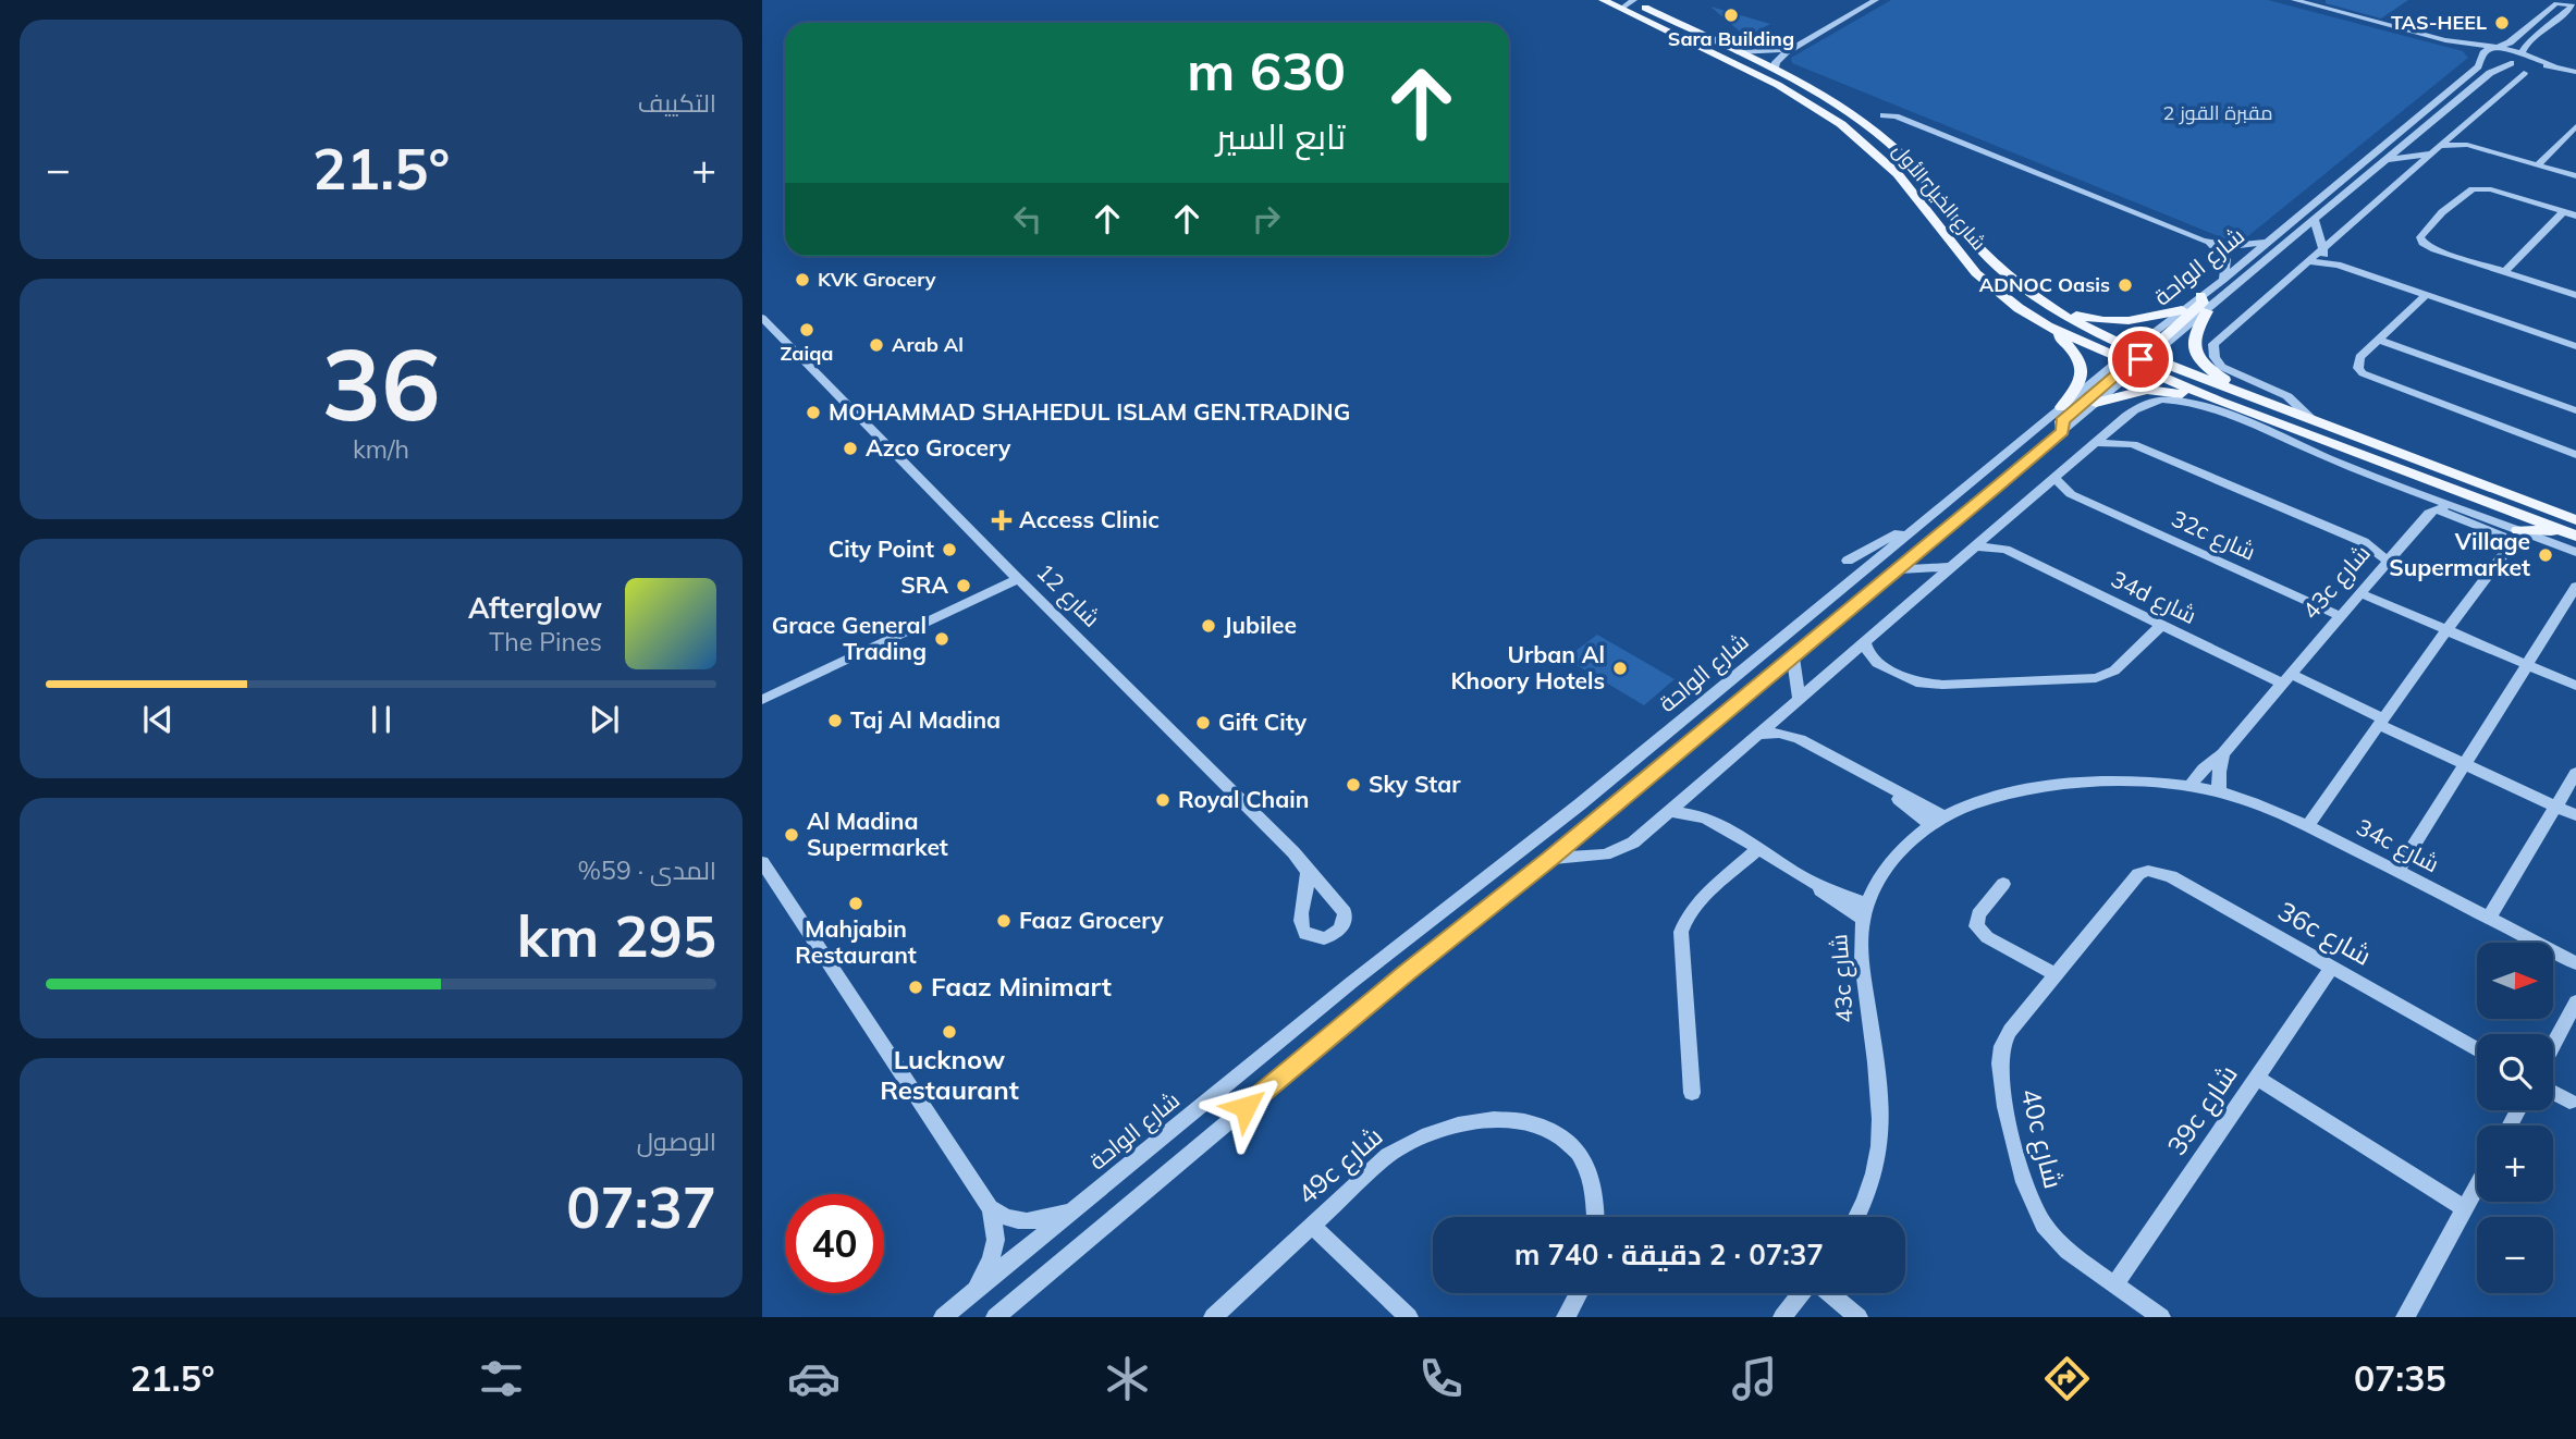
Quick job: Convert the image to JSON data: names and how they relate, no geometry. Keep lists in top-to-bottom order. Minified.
{"streets":{"main road":["شارع الخيل الأول"],"street":["شارع الواحة","32c شارع","43c شارع","شارع 12","34d شارع","34c شارع","36c شارع","39c شارع","40c شارع","49c شارع"]},"crossings":[["شارع الخيل الأول","شارع الواحة"],["32c شارع","43c شارع"],["43c شارع","34d شارع"],["43c شارع","34c شارع"],["36c شارع","39c شارع"],["36c شارع","40c شارع"],["39c شارع","40c شارع"]],"parks":["مقبرة القوز 2"],"places":{"other":["Sara Building","TAS-HEEL","KVK Grocery","ADNOC Oasis","Zaiqa","Arab Al","MOHAMMAD SHAHEDUL ISLAM GEN.TRADING","Azco Grocery","City Point","Village Supermarket","SRA","Jubilee","Grace General Trading","Urban Al Khoory Hotels","Taj Al Madina","Gift City","Sky Star","Royal Chain","Al Madina Supermarket","Mahjabin Restaurant","Faaz Grocery","Faaz Minimart","Lucknow Restaurant"],"health":["Access Clinic"]},"north":"right","page":{"tile":["التكييف",["36","km/h"],["المدى · 59%","295 km"],["الوصول","07:37"]],"turn":["630 m","تابع السير"],"heat":["−","21.5°","+"],"song":["Afterglow","The Pines"],"map_buttons":["+","−"],"limit":"40","trip":"07:37 · 2 دقيقة · 740 m","tabs":["07:35","21.5°"]}}
